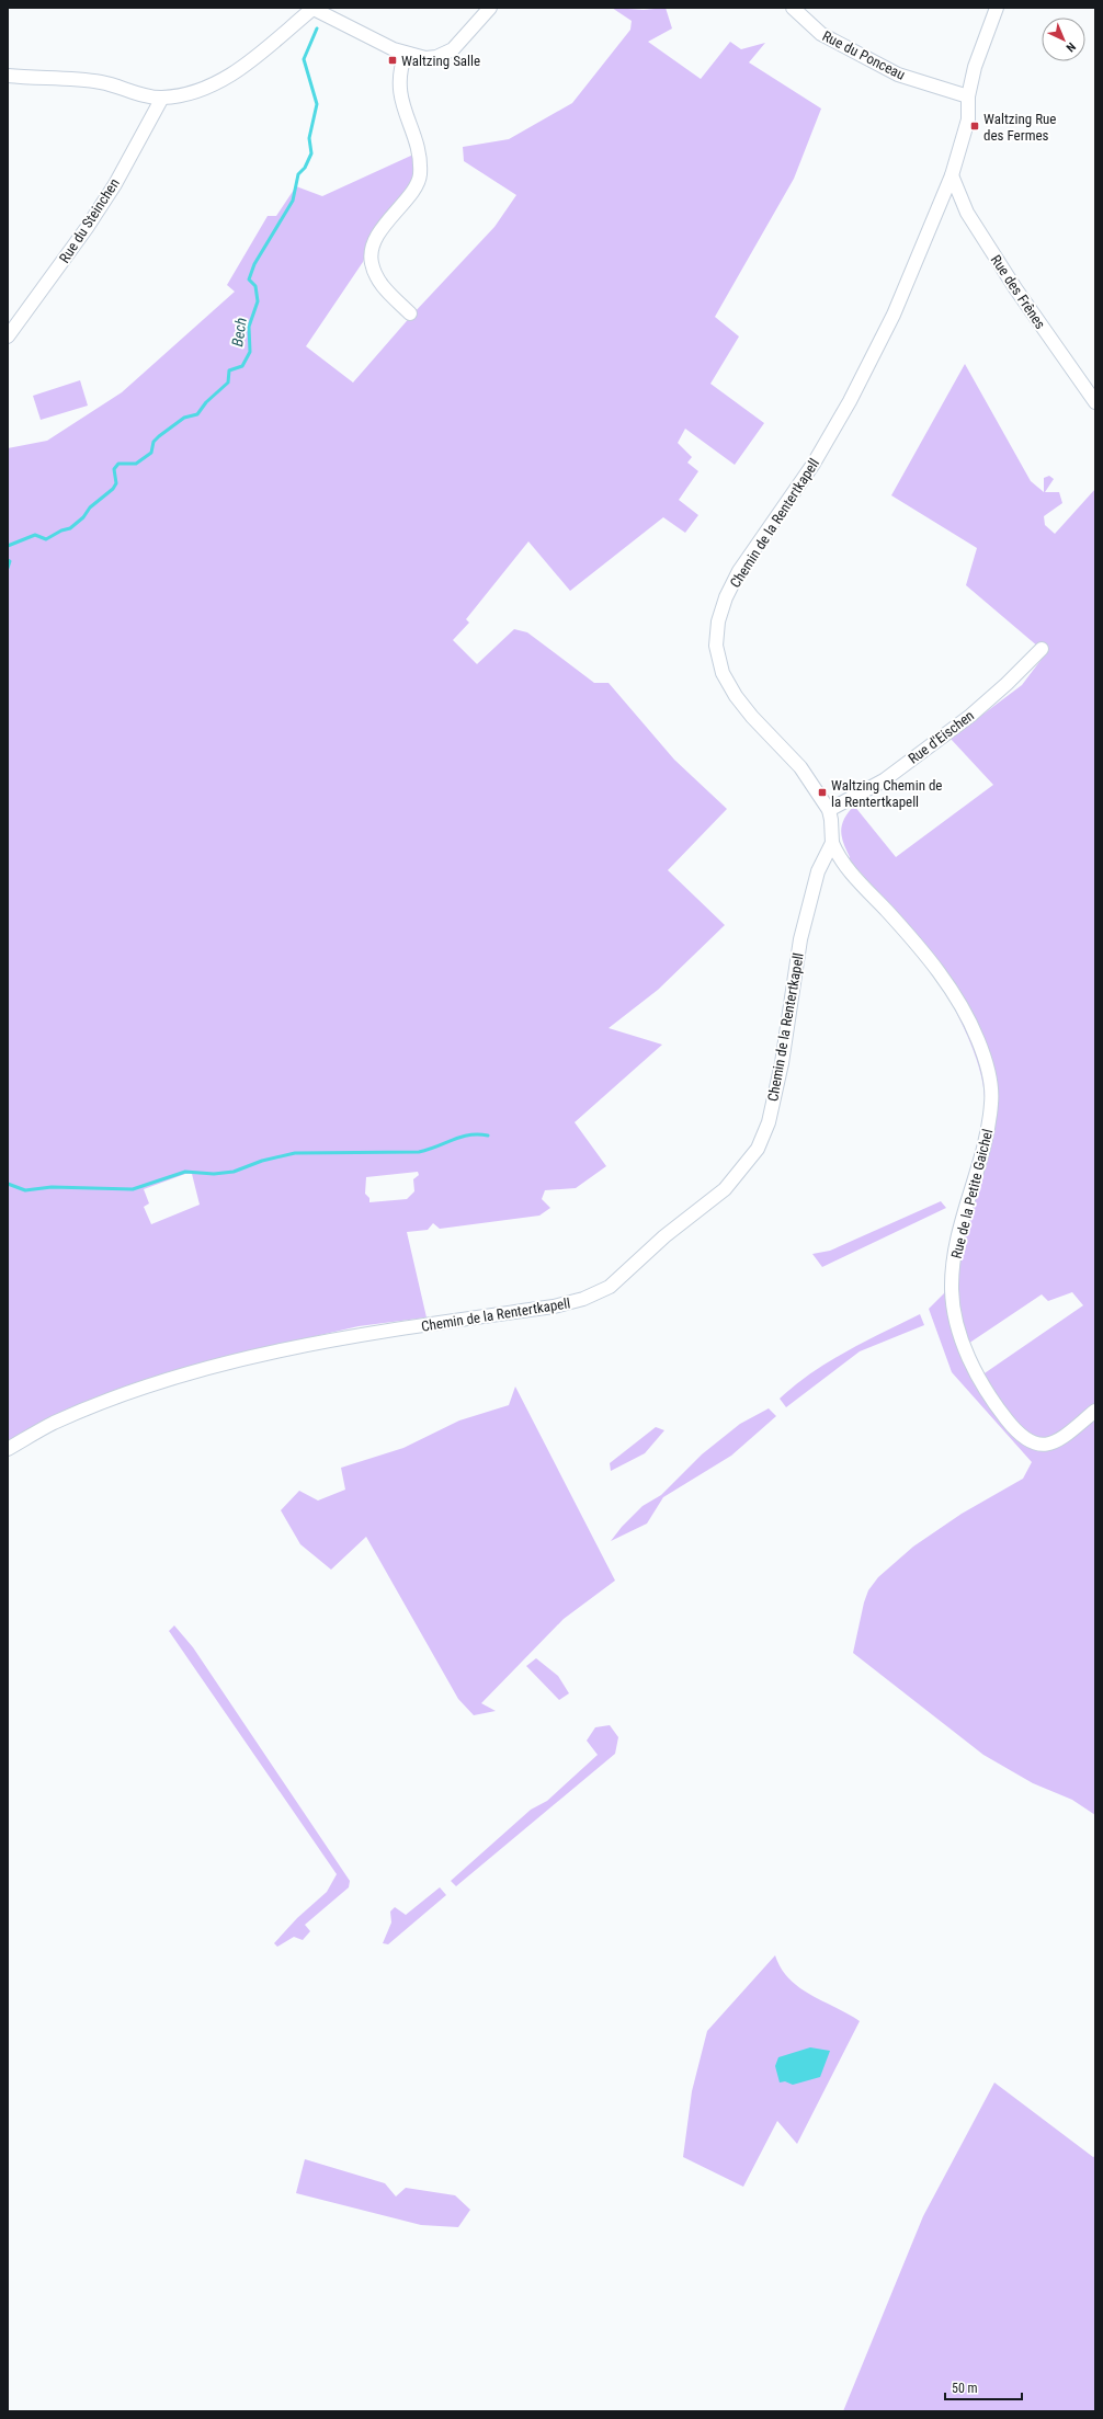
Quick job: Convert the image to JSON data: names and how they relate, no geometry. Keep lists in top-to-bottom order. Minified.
{"streets":{"street":["Rue du Ponceau","Rue du Steinchen","Rue des Frênes","Chemin de la Rentertkapell","Rue d'Eischen","Rue de la Petite Gaichel"]},"crossings":[["Rue du Ponceau","Chemin de la Rentertkapell"],["Rue des Frênes","Chemin de la Rentertkapell"],["Chemin de la Rentertkapell","Rue d'Eischen"],["Chemin de la Rentertkapell","Rue de la Petite Gaichel"]],"water":["Bech"],"places":{"transit":["Waltzing Salle","Waltzing Rue des Fermes","Waltzing Chemin de la Rentertkapell"]},"scale_bar":"50 m","north":"bottom right"}
